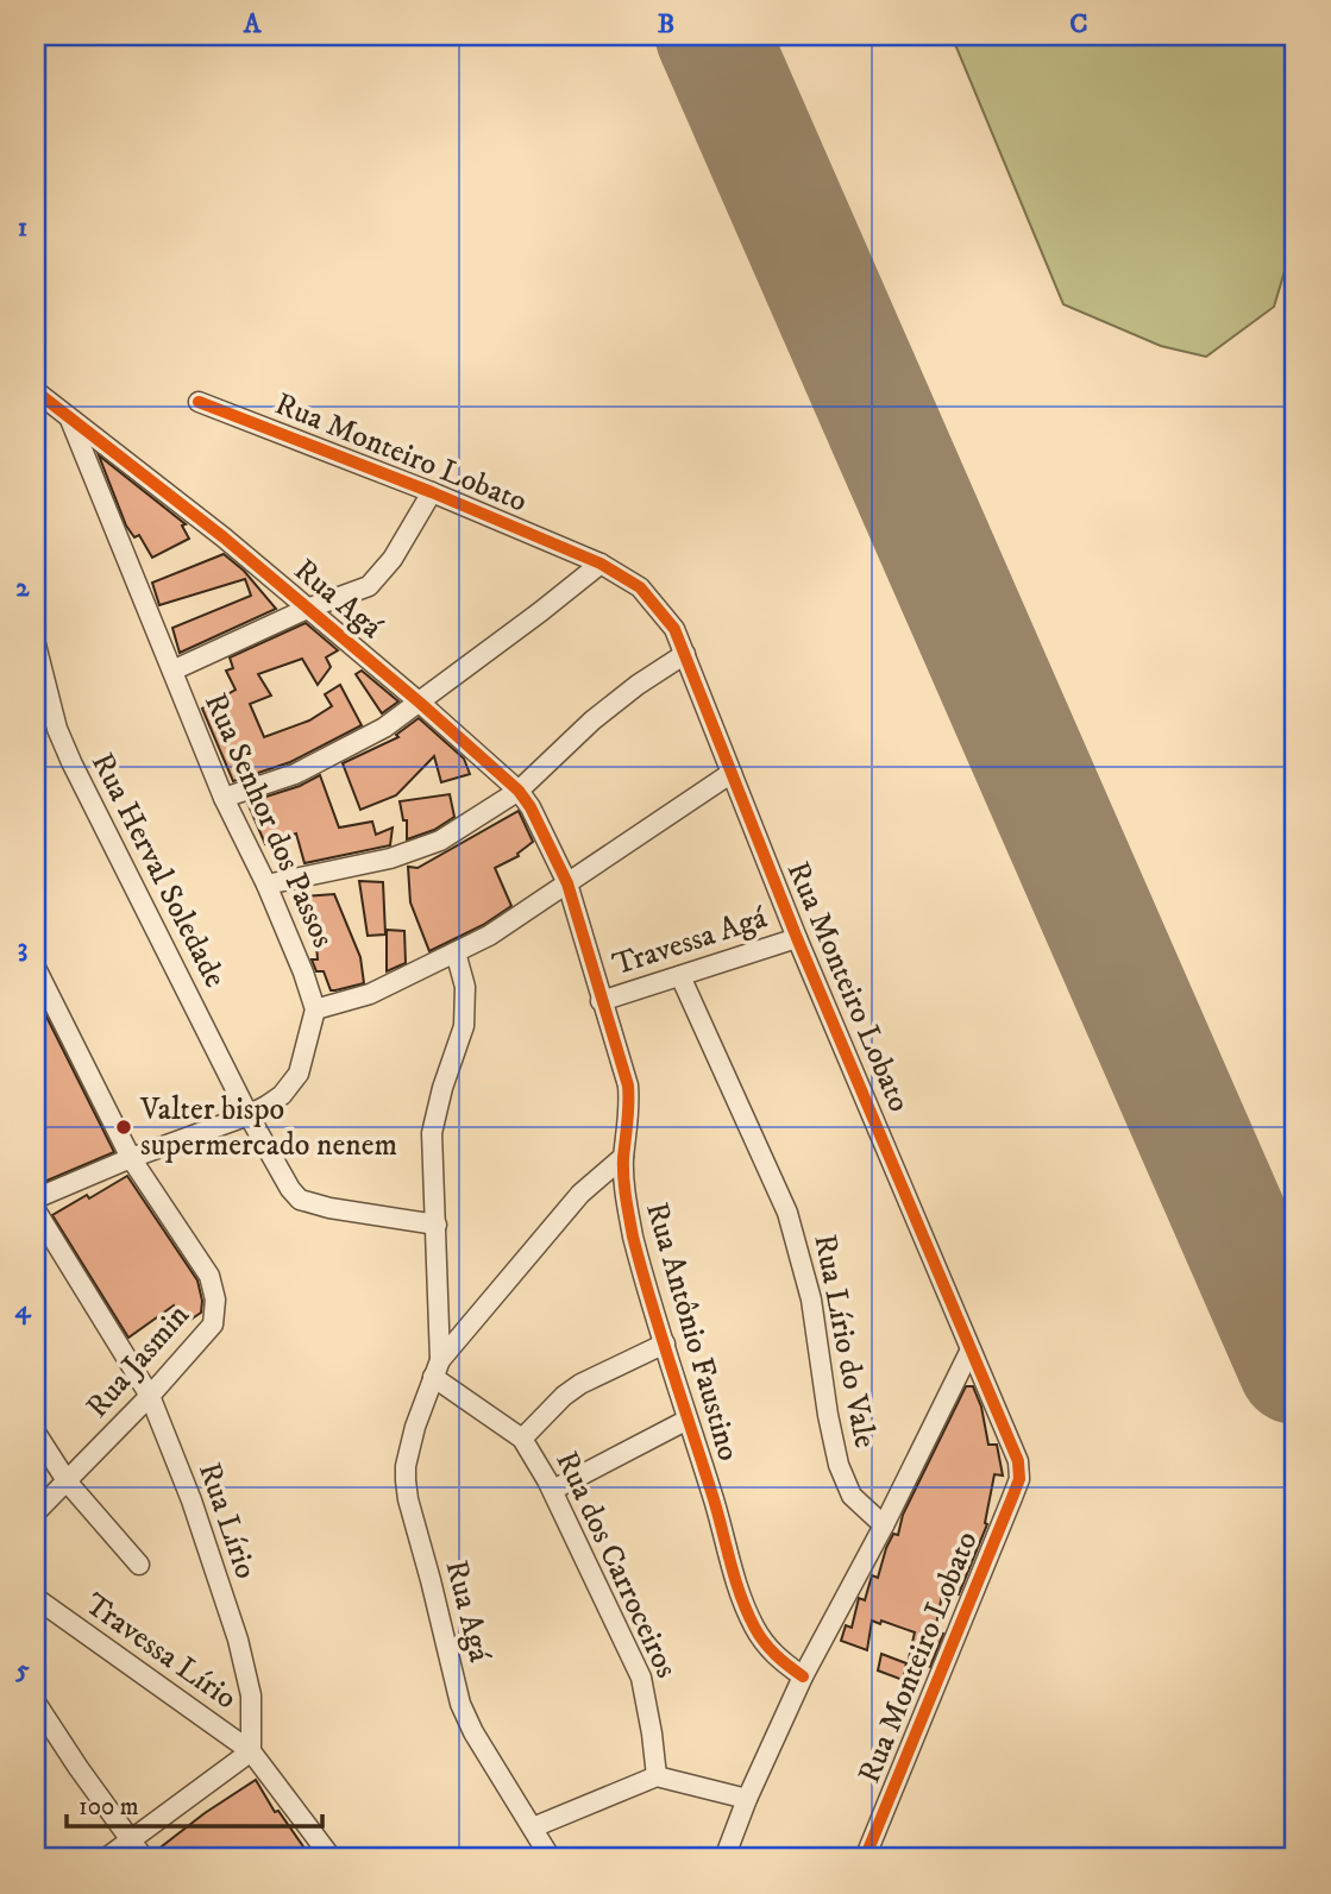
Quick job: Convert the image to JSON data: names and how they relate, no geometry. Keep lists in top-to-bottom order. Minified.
{"streets":{"street":["Rua Monteiro Lobato","Rua Agá","Rua Senhor dos Passos","Rua Herval Soledade","Travessa Agá","Rua Antônio Faustino","Rua Lírio do Vale","Rua Jasmin","Rua Lírio","Rua dos Carroceiros","Travessa Lírio"]},"crossings":[["Rua Monteiro Lobato","Travessa Agá"],["Rua Agá","Rua Senhor dos Passos"],["Rua Agá","Rua Herval Soledade"],["Rua Agá","Rua Antônio Faustino"],["Rua Agá","Rua dos Carroceiros"],["Travessa Agá","Rua Antônio Faustino"],["Travessa Agá","Rua Lírio do Vale"],["Rua Jasmin","Rua Lírio"],["Rua Lírio","Travessa Lírio"]],"places":["Valter bispo supermercado nenem"],"scale_bar":"100 m","grid":{"columns":["A","B","C"],"rows":["1","2","3","4","5"]}}
